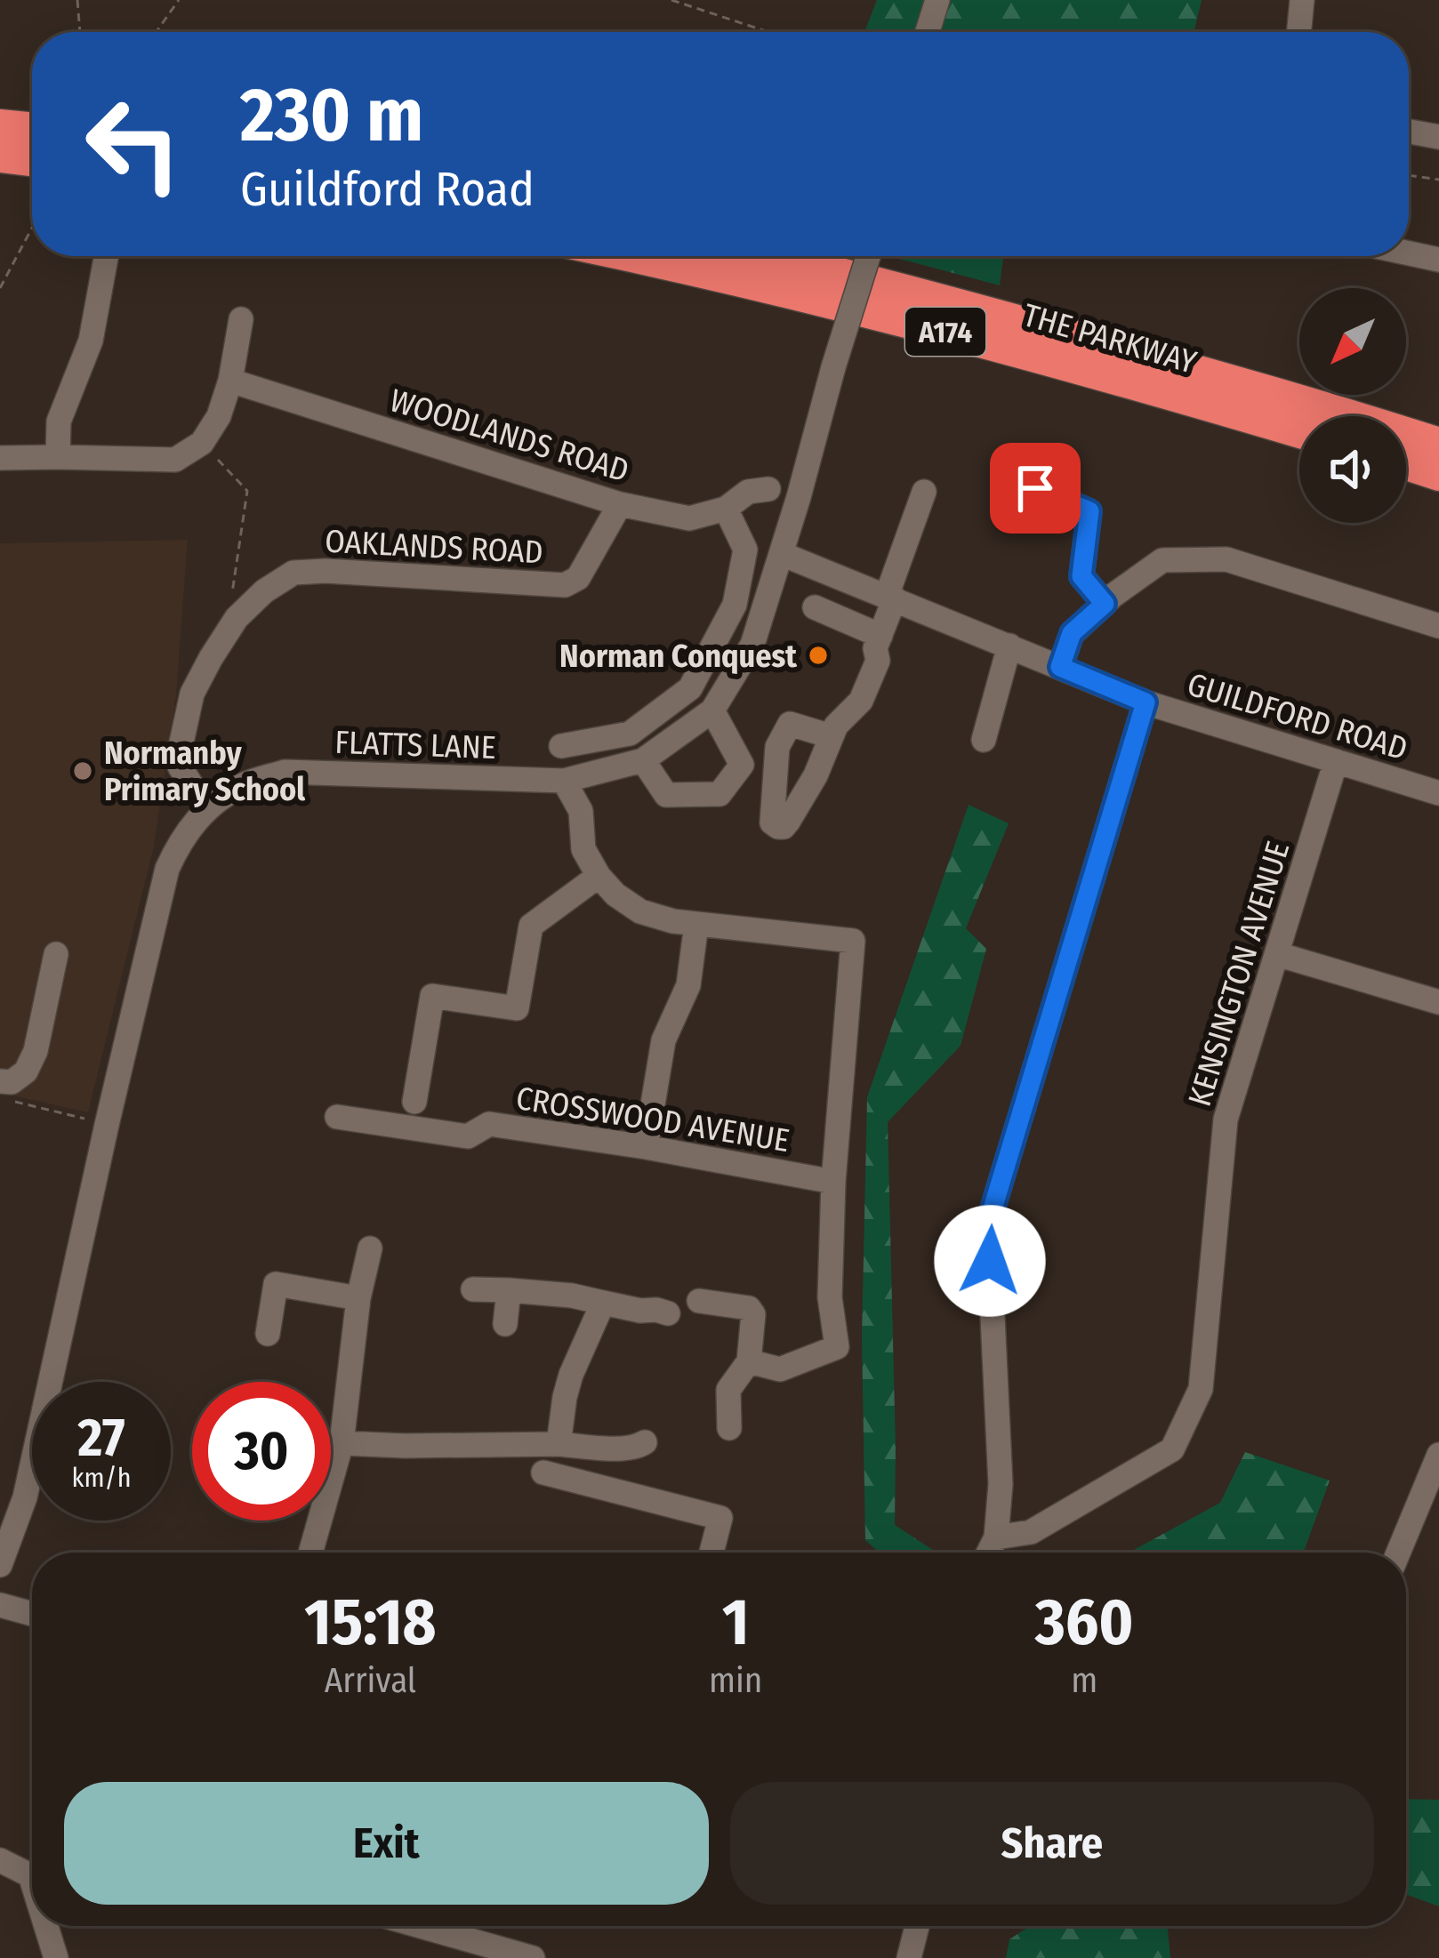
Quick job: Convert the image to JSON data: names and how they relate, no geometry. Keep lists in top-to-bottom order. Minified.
{"streets":{"highway":["A174","THE PARKWAY"],"street":["WOODLANDS ROAD","OAKLANDS ROAD","GUILDFORD ROAD","FLATTS LANE","KENSINGTON AVENUE","CROSSWOOD AVENUE"]},"crossings":[["WOODLANDS ROAD","OAKLANDS ROAD"],["OAKLANDS ROAD","FLATTS LANE"],["GUILDFORD ROAD","FLATTS LANE"],["GUILDFORD ROAD","KENSINGTON AVENUE"]],"places":["Norman Conquest","Normanby Primary School"],"north":"bottom left","page":{"turn":["230 m","Guildford Road"],"speed":"27 km/h","limit":"30","eta":["15:18","Arrival","1","min","360","m"],"buttons":["Exit","Share"]}}
